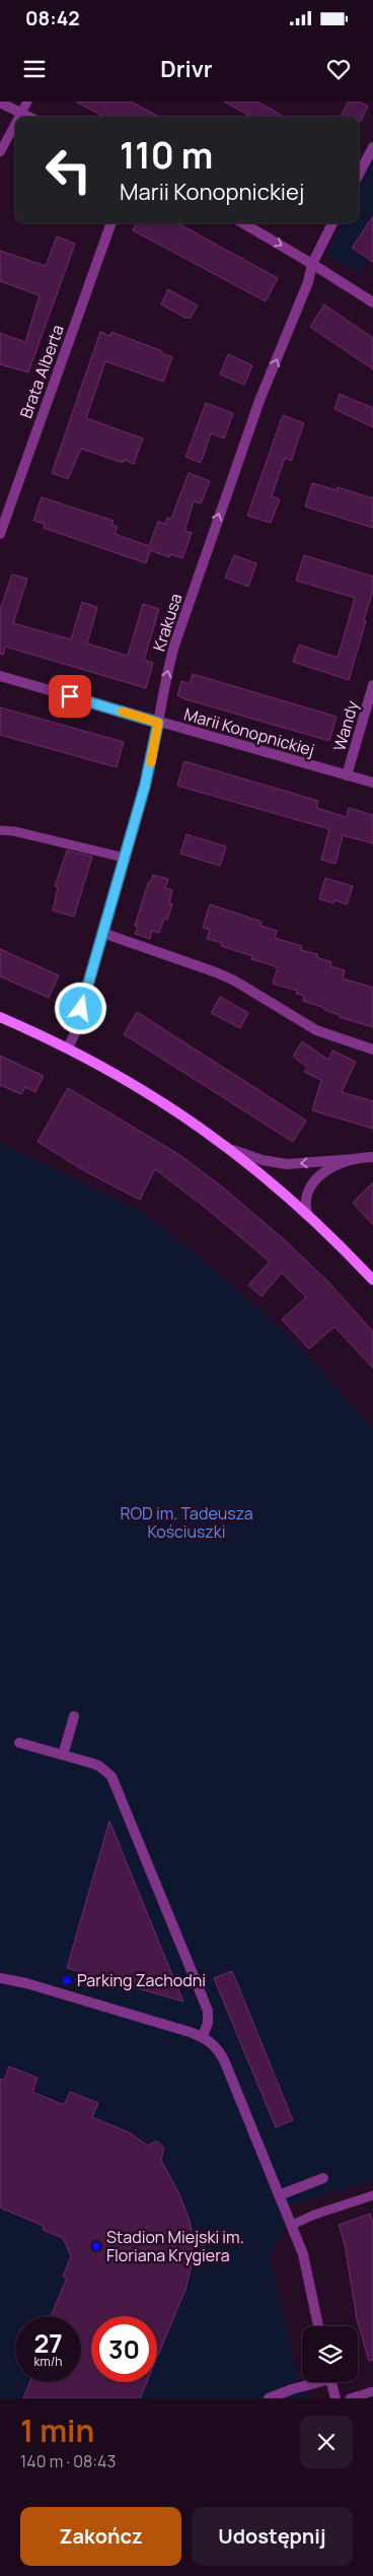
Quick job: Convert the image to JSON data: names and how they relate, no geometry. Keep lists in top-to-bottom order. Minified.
{"streets":{"street":["Brata Alberta","Krakusa","Wandy","Marii Konopnickiej"]},"crossings":[["Krakusa","Marii Konopnickiej"],["Wandy","Marii Konopnickiej"]],"one_way":["Krakusa"],"parks":["ROD im. Tadeusza Kościuszki"],"places":["Parking Zachodni","Stadion Miejski im. Floriana Krygiera"],"page":{"status":"08:42","header":"Drivr","turn":["110 m","Marii Konopnickiej"],"speed":"27 km/h","limit":"30","heading":["1 min","140 m · 08:43"],"buttons":["Zakończ","Udostępnij"]}}
